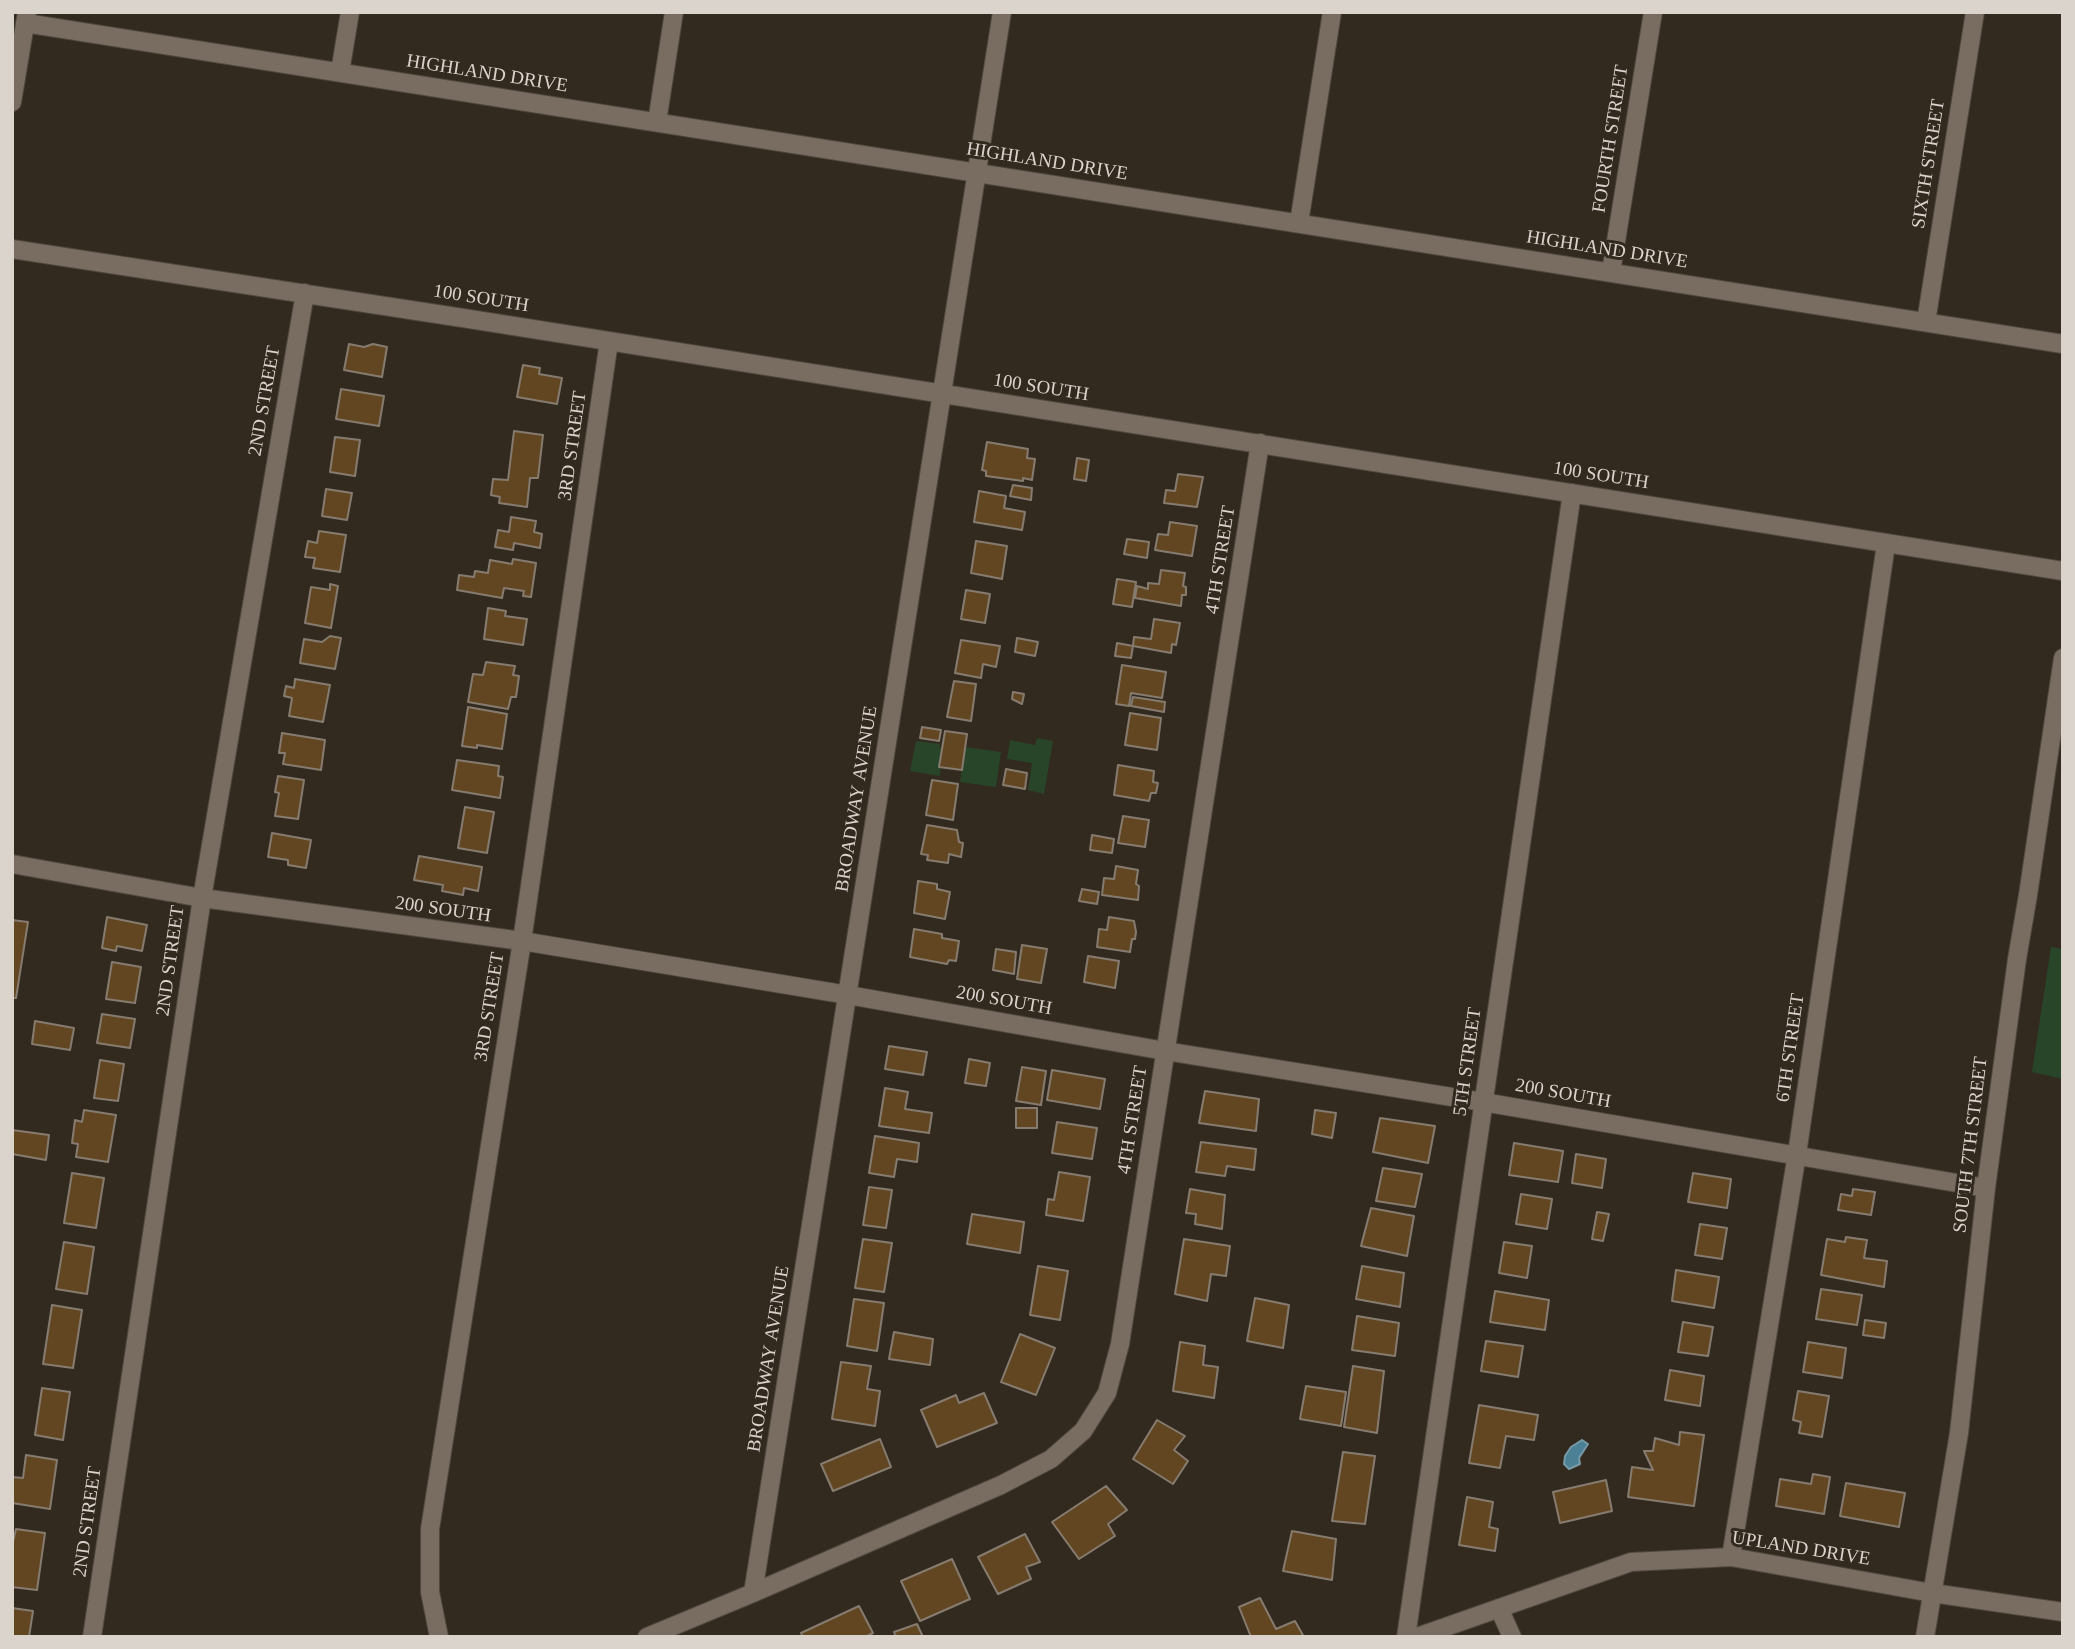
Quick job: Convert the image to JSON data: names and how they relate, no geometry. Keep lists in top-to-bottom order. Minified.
{"streets":{"street":["HIGHLAND DRIVE","FOURTH STREET","SIXTH STREET","100 SOUTH","2ND STREET","3RD STREET","4TH STREET","BROADWAY AVENUE","200 SOUTH","6TH STREET","5TH STREET","SOUTH 7TH STREET","UPLAND DRIVE"]},"crossings":[["HIGHLAND DRIVE","FOURTH STREET"],["HIGHLAND DRIVE","SIXTH STREET"],["HIGHLAND DRIVE","BROADWAY AVENUE"],["100 SOUTH","2ND STREET"],["100 SOUTH","3RD STREET"],["100 SOUTH","4TH STREET"],["100 SOUTH","BROADWAY AVENUE"],["100 SOUTH","6TH STREET"],["100 SOUTH","5TH STREET"],["2ND STREET","200 SOUTH"],["3RD STREET","200 SOUTH"],["4TH STREET","BROADWAY AVENUE"],["4TH STREET","200 SOUTH"],["BROADWAY AVENUE","200 SOUTH"],["200 SOUTH","6TH STREET"],["200 SOUTH","5TH STREET"],["200 SOUTH","SOUTH 7TH STREET"],["6TH STREET","UPLAND DRIVE"],["SOUTH 7TH STREET","UPLAND DRIVE"]]}
